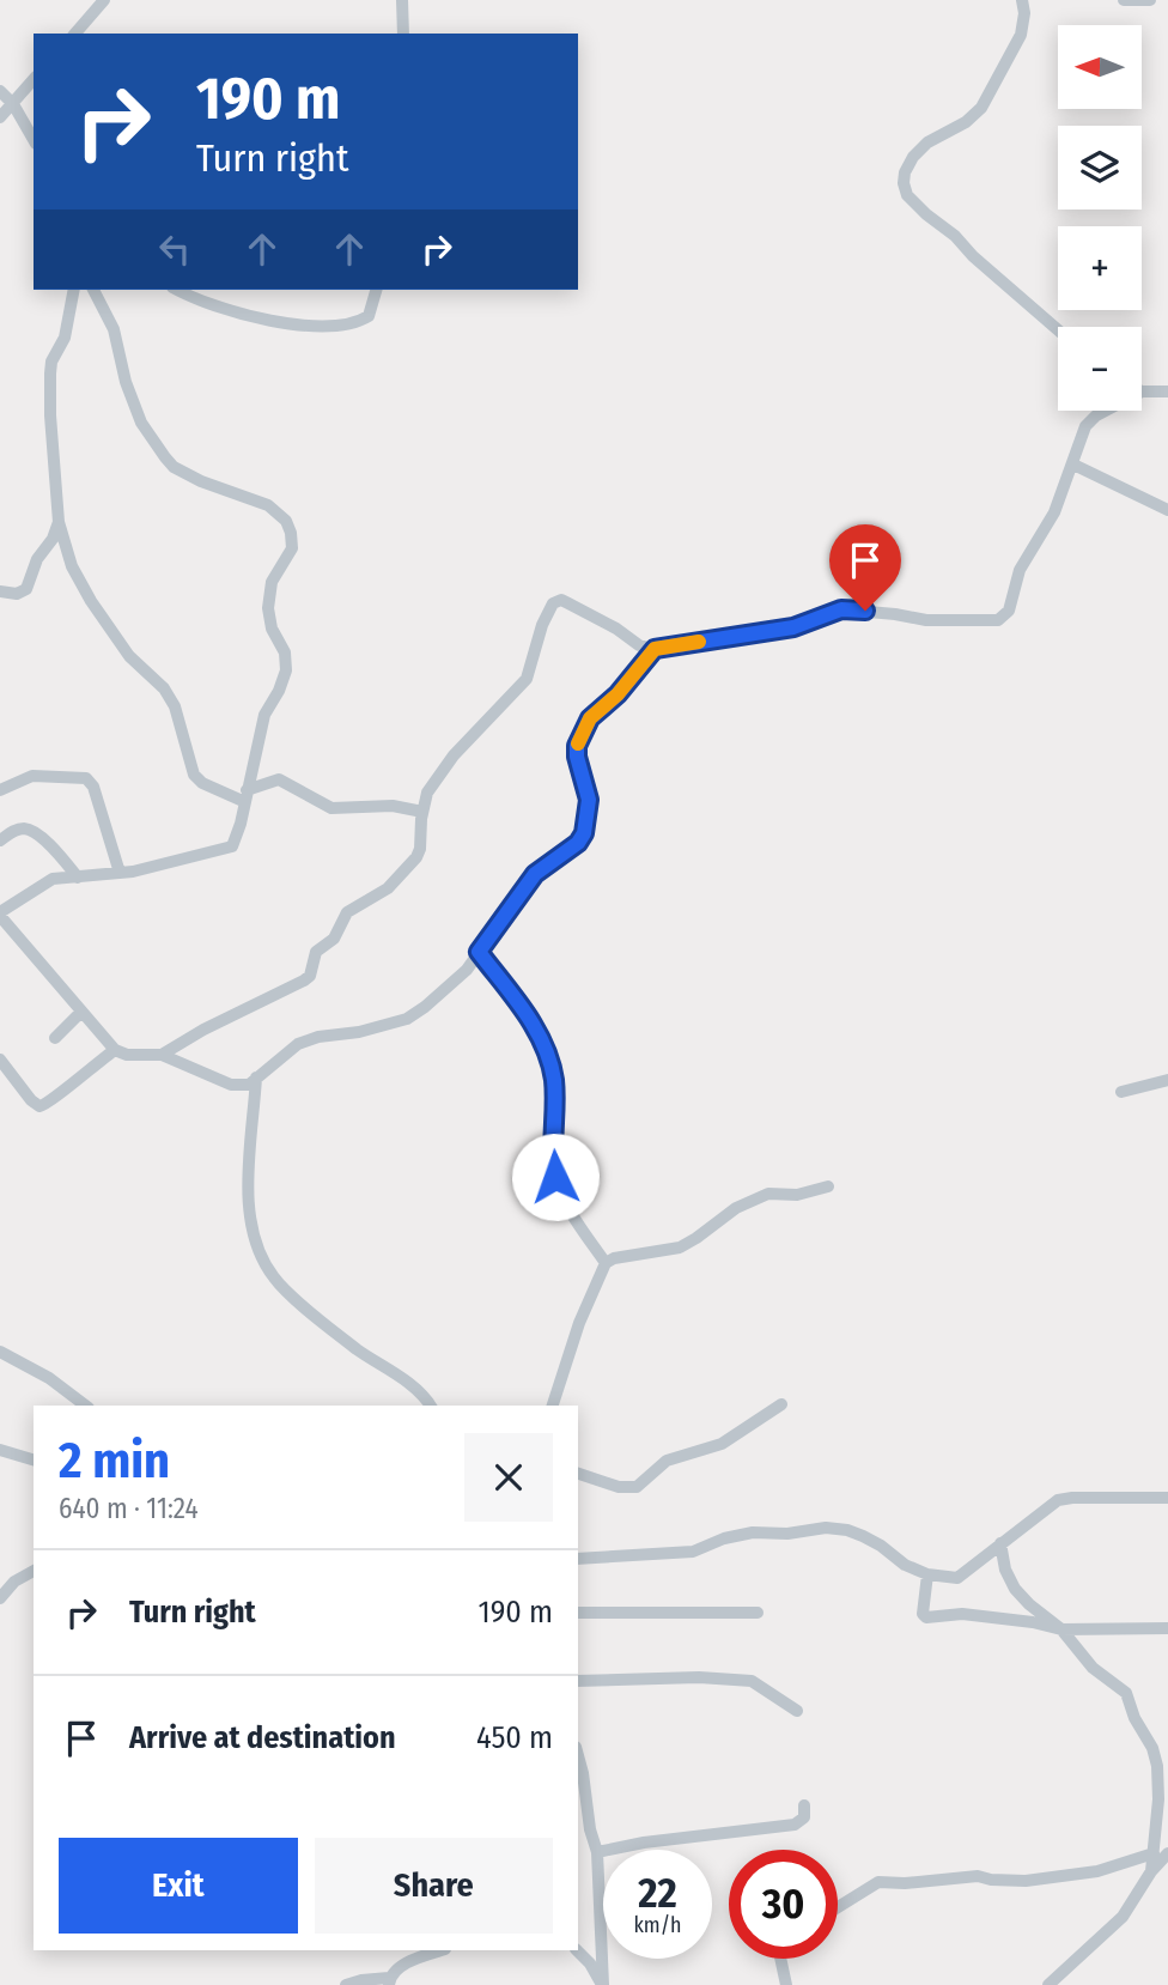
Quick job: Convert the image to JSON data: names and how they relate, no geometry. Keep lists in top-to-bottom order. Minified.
{"north":"left","page":{"map_buttons":["+","−"],"turn":["190 m","Turn right"],"heading":["2 min","640 m · 11:24"],"list":[{"name":"Turn right","value":"190 m"},{"name":"Arrive at destination","value":"450 m"}],"buttons":["Exit","Share"],"speed":"22 km/h","limit":"30"}}
